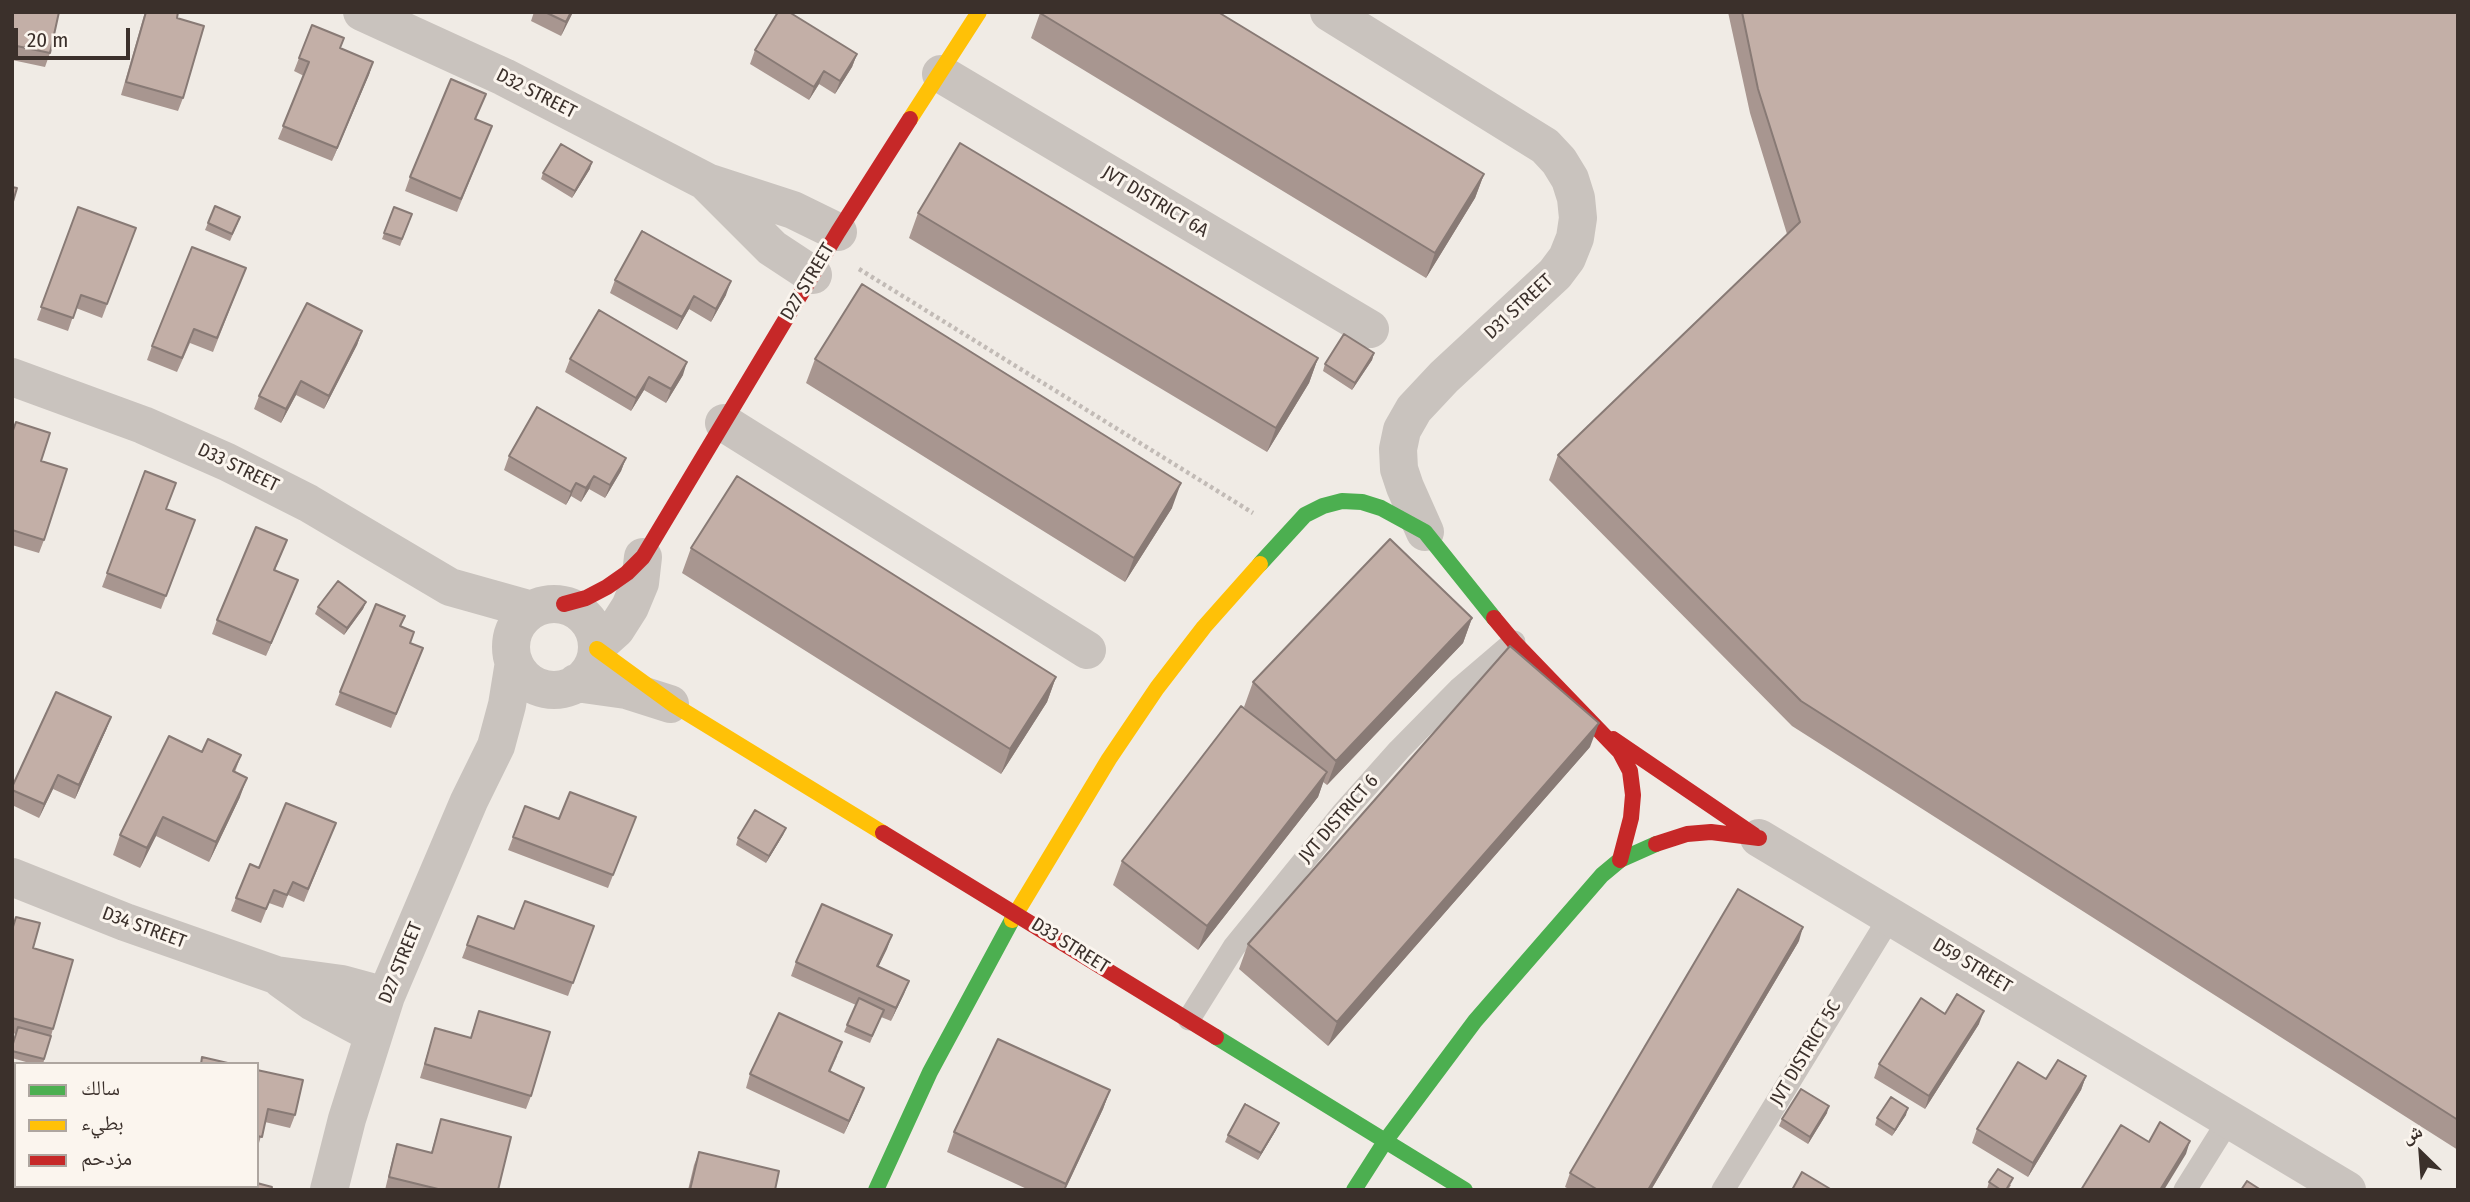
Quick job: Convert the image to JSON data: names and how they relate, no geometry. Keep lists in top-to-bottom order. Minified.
{"streets":{"street":["D32 STREET","JVT DISTRICT 6A","D27 STREET","D31 STREET","D33 STREET","D34 STREET","D59 STREET"],"lane":["JVT DISTRICT 6","JVT DISTRICT 5C"]},"crossings":[["D32 STREET","D27 STREET"],["JVT DISTRICT 6A","D27 STREET"],["D27 STREET","D33 STREET"],["D27 STREET","D34 STREET"],["D33 STREET","JVT DISTRICT 6"],["D59 STREET","JVT DISTRICT 5C"]],"legend":["سالك","بطيء","مزدحم"],"scale_bar":"20 m","north":"top left"}
